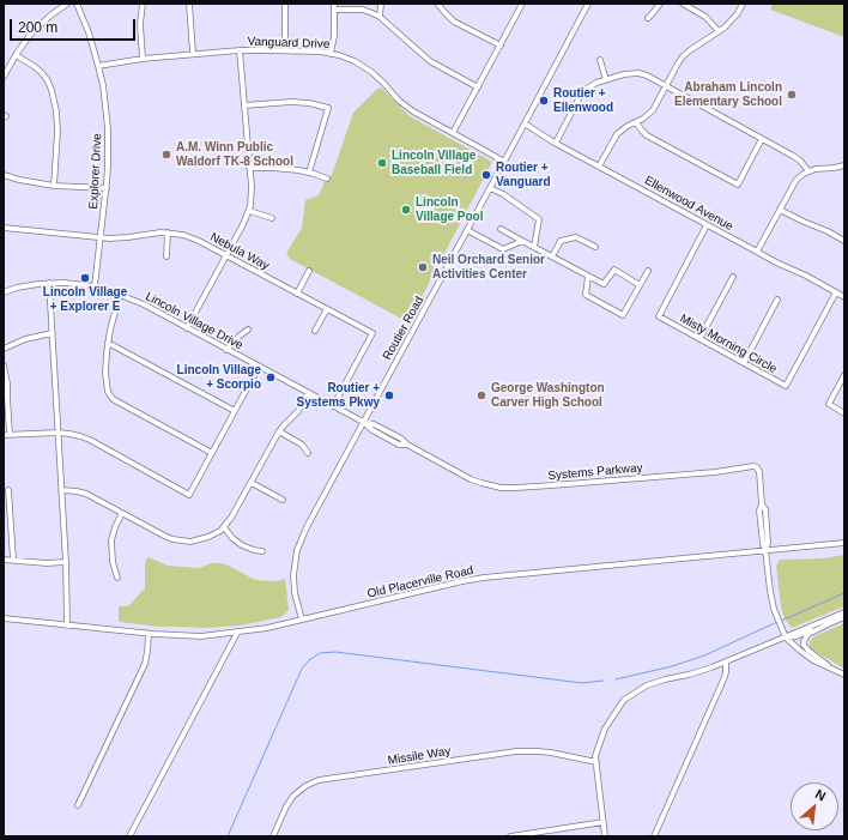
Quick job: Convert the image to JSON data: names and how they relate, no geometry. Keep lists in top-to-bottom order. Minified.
{"streets":{"street":["Vanguard Drive","Explorer Drive","Ellenwood Avenue","Nebula Way","Lincoln Village Drive","Routier Road","Misty Morning Circle","Systems Parkway","Old Placerville Road","Missile Way"]},"crossings":[["Vanguard Drive","Explorer Drive"],["Vanguard Drive","Routier Road"],["Explorer Drive","Nebula Way"],["Explorer Drive","Lincoln Village Drive"],["Ellenwood Avenue","Routier Road"],["Ellenwood Avenue","Misty Morning Circle"],["Nebula Way","Lincoln Village Drive"],["Lincoln Village Drive","Routier Road"],["Lincoln Village Drive","Systems Parkway"],["Routier Road","Systems Parkway"],["Routier Road","Old Placerville Road"],["Systems Parkway","Old Placerville Road"]],"places":["Abraham Lincoln Elementary School","Routier + Ellenwood","A.M. Winn Public Waldorf TK-8 School","Lincoln Village Baseball Field","Routier + Vanguard","Lincoln Village Pool","Neil Orchard Senior Activities Center","Lincoln Village + Explorer E","Lincoln Village + Scorpio","Routier + Systems Pkwy","George Washington Carver High School"],"scale_bar":"200 m","north":"top right"}
